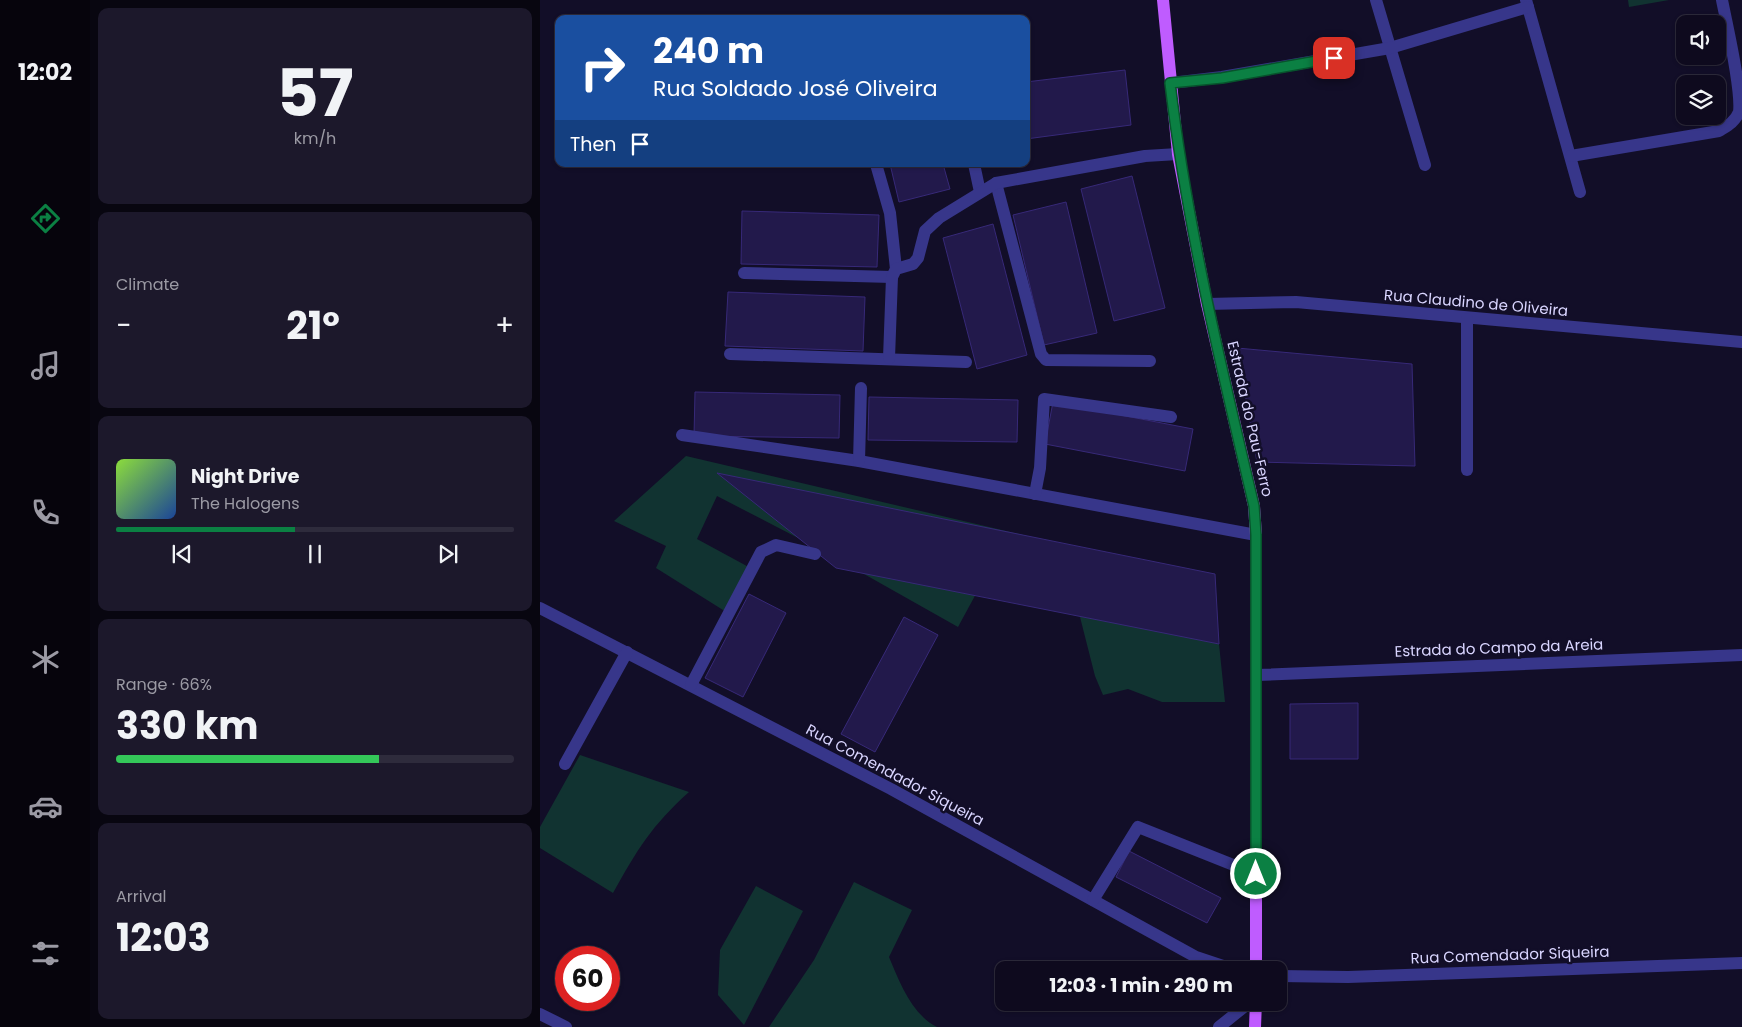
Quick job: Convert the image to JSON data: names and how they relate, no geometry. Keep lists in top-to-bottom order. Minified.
{"streets":{"main road":["Estrada do Pau-Ferro"],"street":["Rua Claudino de Oliveira","Estrada do Campo da Areia","Rua Comendador Siqueira"]},"crossings":[["Rua Claudino de Oliveira","Estrada do Pau-Ferro"],["Estrada do Pau-Ferro","Estrada do Campo da Areia"]],"page":{"tabs":"12:02","tile":[["57","km/h"],"Climate",["Range · 66%","330 km"],["Arrival","12:03"]],"turn":["240 m","Rua Soldado José Oliveira"],"then":"Then","heat":["−","21°","+"],"song":["Night Drive","The Halogens"],"limit":"60","trip":"12:03 · 1 min · 290 m"}}
